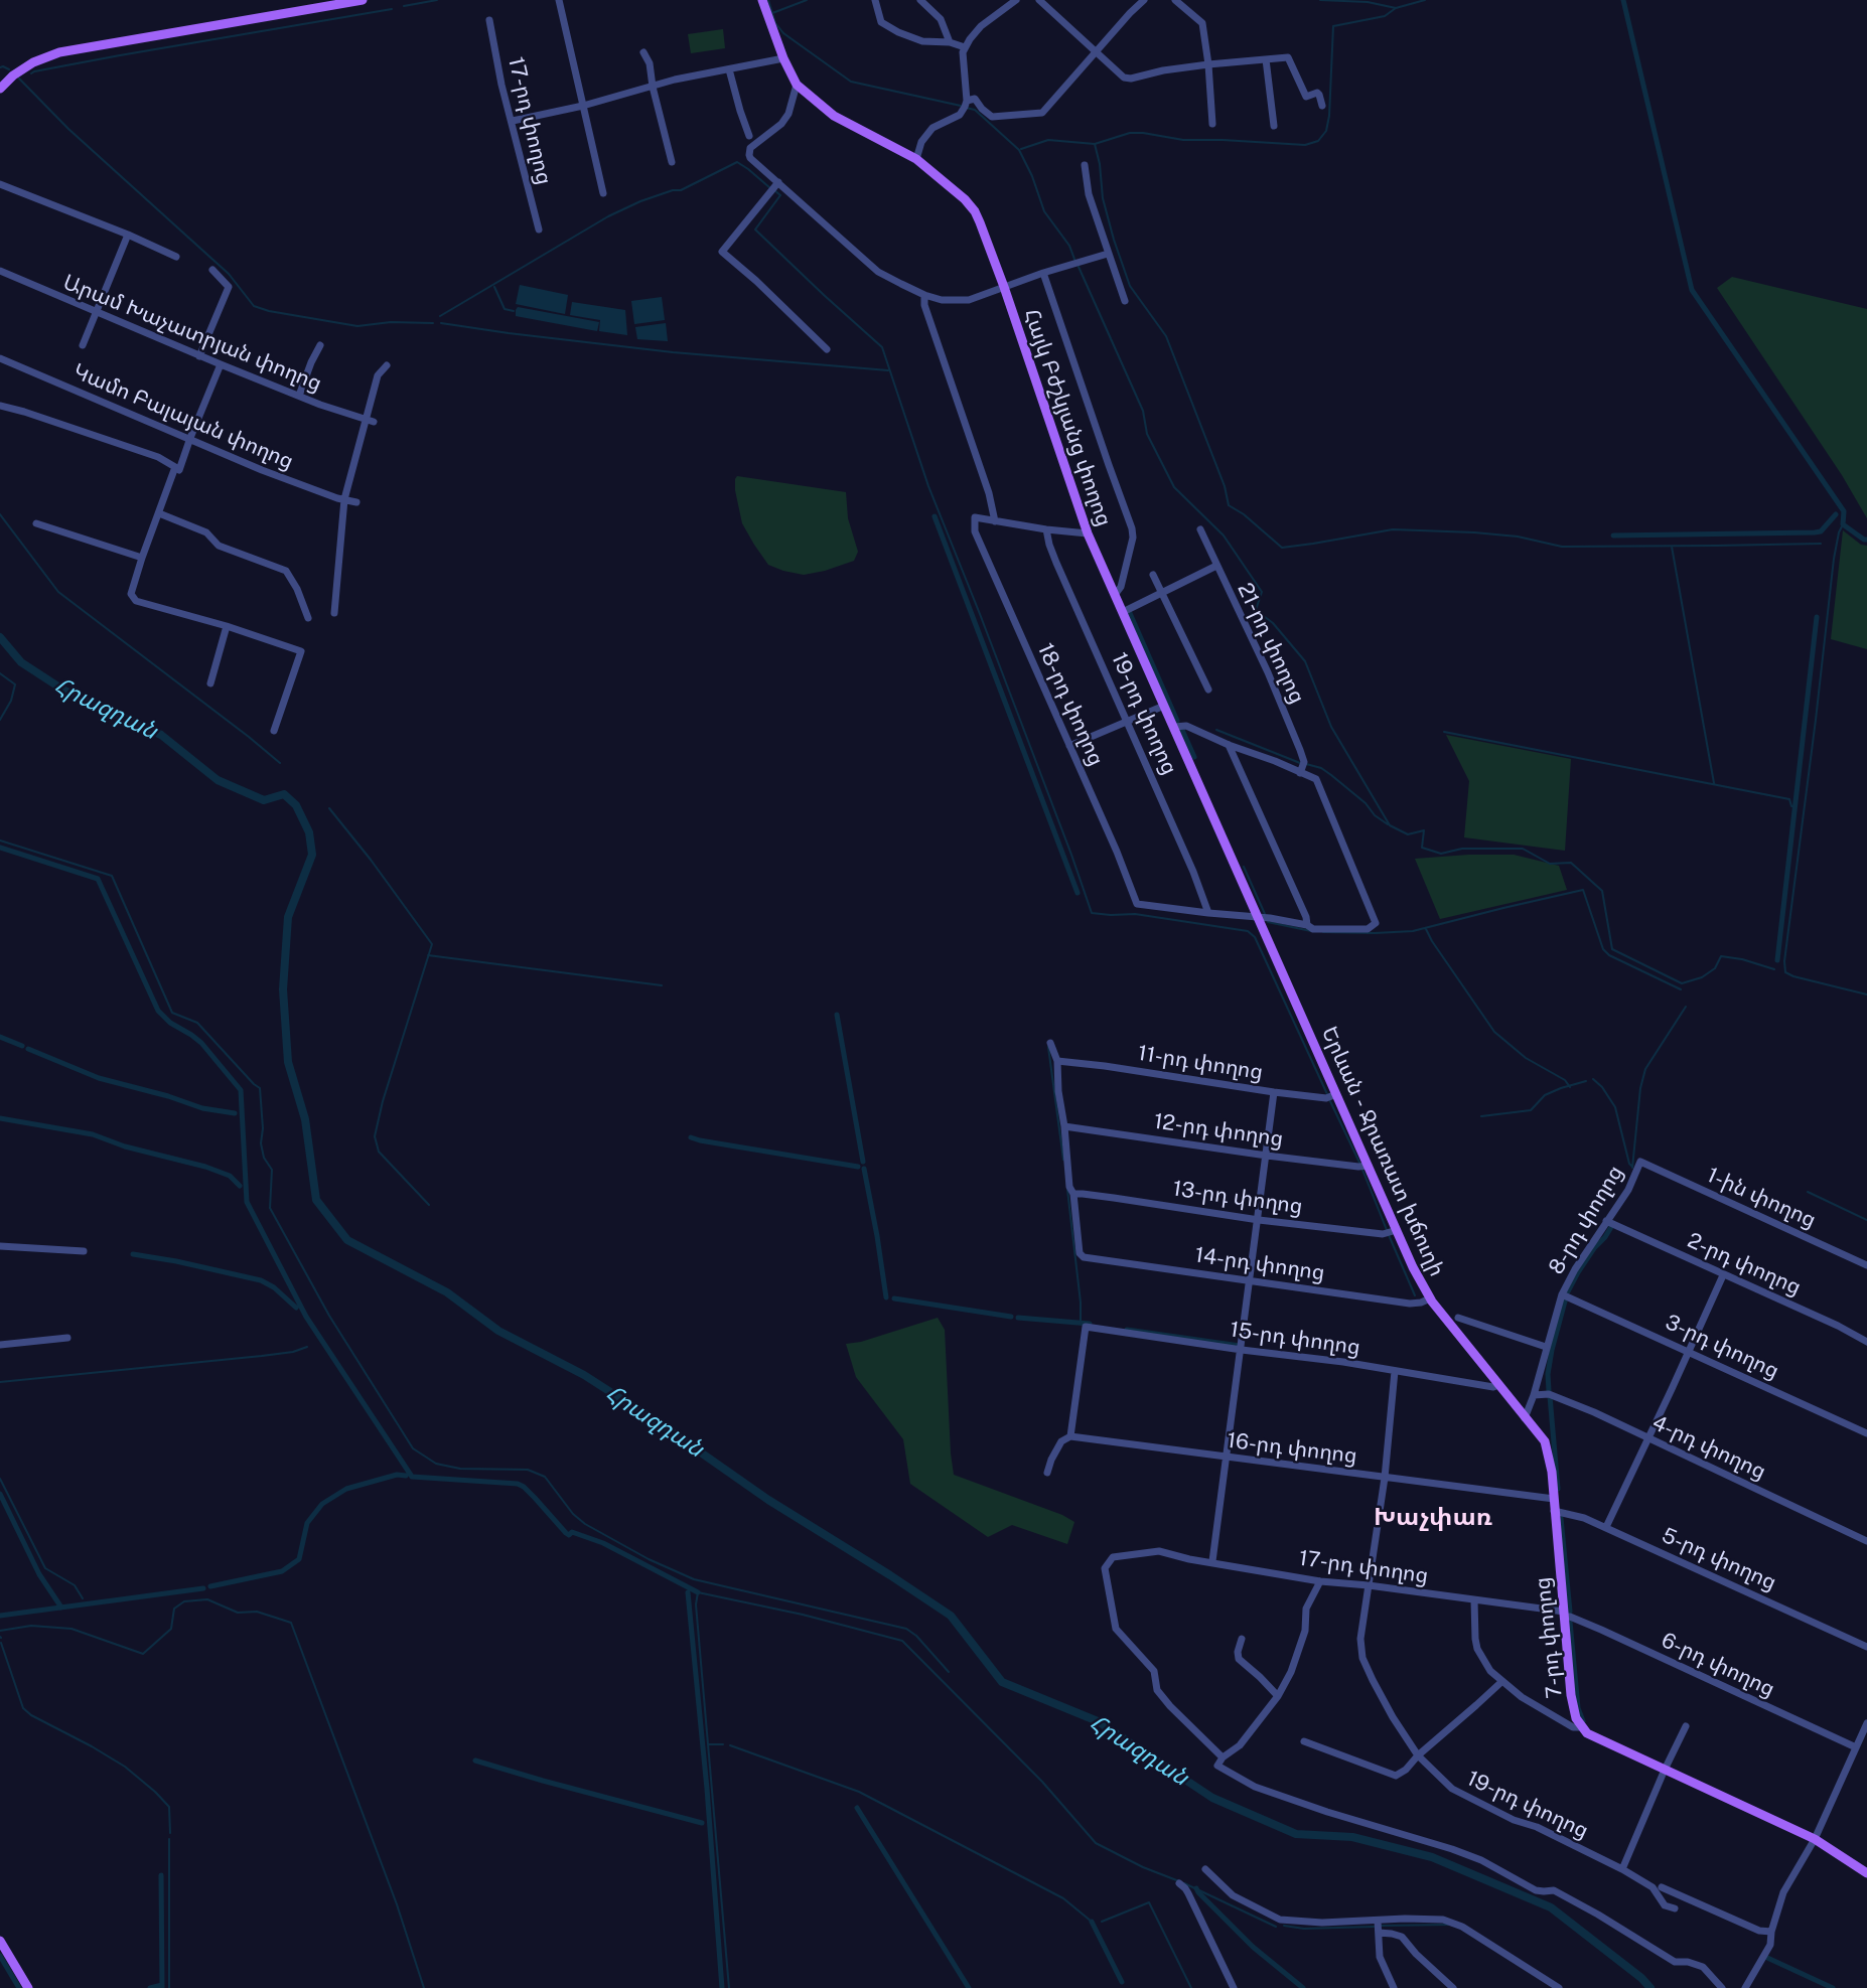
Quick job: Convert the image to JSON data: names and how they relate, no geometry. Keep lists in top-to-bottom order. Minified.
{"streets":{"main road":["Հայկ Բժշկյանց փողոց","Երևան - Ջրառատ խճուղի","7-րդ փողոց"],"street":["17-րդ փողոց","Արամ Խաչատրյան փողոց","Կամո Բալայան փողոց","21-րդ փողոց","18-րդ փողոց","19-րդ փողոց","11-րդ փողոց","12-րդ փողոց","13-րդ փողոց","1-ին փողոց","8-րդ փողոց","14-րդ փողոց","2-րդ փողոց","15-րդ փողոց","3-րդ փողոց","4-րդ փողոց","16-րդ փողոց","5-րդ փողոց","6-րդ փողոց"]},"crossings":[["17-րդ փողոց","19-րդ փողոց"],["17-րդ փողոց","7-րդ փողոց"],["17-րդ փողոց","6-րդ փողոց"],["Հայկ Բժշկյանց փողոց","Երևան - Ջրառատ խճուղի"],["18-րդ փողոց","19-րդ փողոց"],["19-րդ փողոց","15-րդ փողոց"],["19-րդ փողոց","16-րդ փողոց"],["11-րդ փողոց","Երևան - Ջրառատ խճուղի"],["12-րդ փողոց","Երևան - Ջրառատ խճուղի"],["Երևան - Ջրառատ խճուղի","13-րդ փողոց"],["Երևան - Ջրառատ խճուղի","8-րդ փողոց"],["Երևան - Ջրառատ խճուղի","14-րդ փողոց"],["Երևան - Ջրառատ խճուղի","15-րդ փողոց"],["Երևան - Ջրառատ խճուղի","7-րդ փողոց"],["13-րդ փողոց","14-րդ փողոց"],["1-ին փողոց","8-րդ փողոց"],["8-րդ փողոց","2-րդ փողոց"],["8-րդ փողոց","3-րդ փողոց"],["8-րդ փողոց","4-րդ փողոց"],["8-րդ փողոց","7-րդ փողոց"],["15-րդ փողոց","16-րդ փողոց"],["16-րդ փողոց","7-րդ փողոց"],["5-րդ փողոց","7-րդ փողոց"],["7-րդ փողոց","6-րդ փողոց"]],"districts":["Խաչփառ"],"water":["Հրազդան"]}
